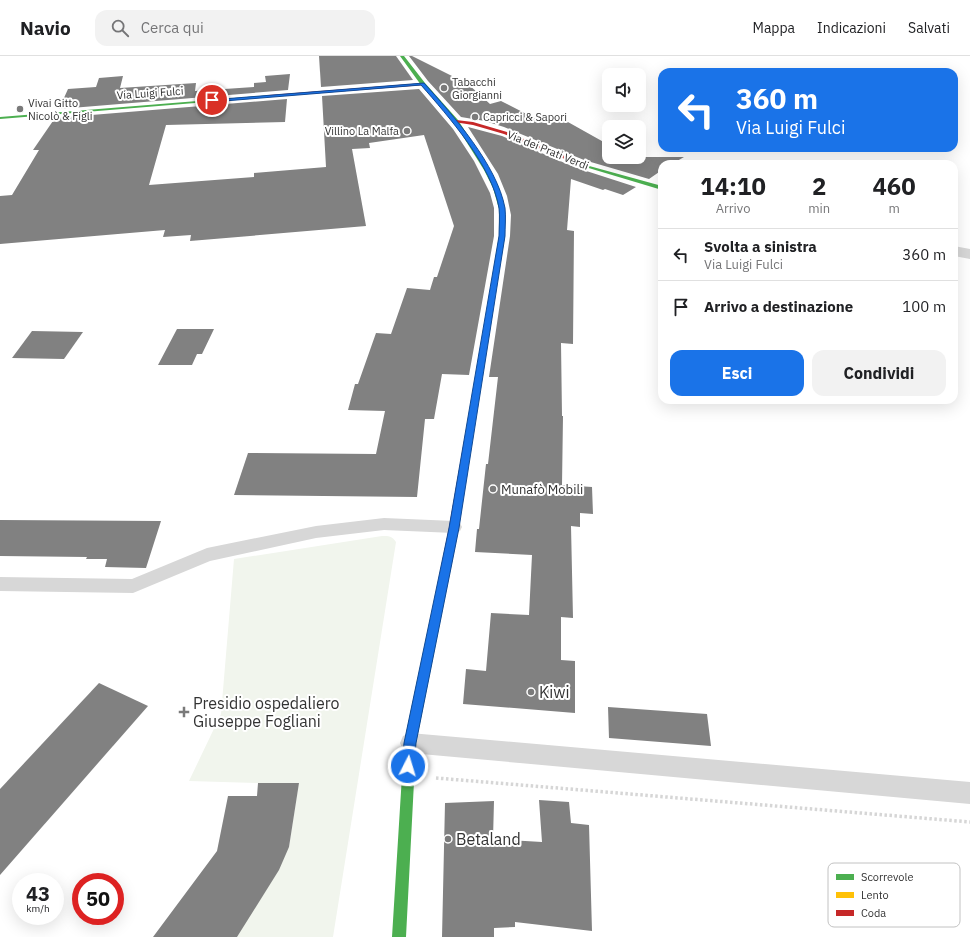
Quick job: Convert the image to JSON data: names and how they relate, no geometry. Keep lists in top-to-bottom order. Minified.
{"streets":{"main road":["Via Luigi Fulci","Via dei Prati Verdi"]},"places":{"other":["Tabacchi Giorgianni","Vivai Gitto Nicolò & Figli","Capricci & Sapori","Villino La Malfa","Munafò Mobili","Kiwi","Betaland"],"health":["Presidio ospedaliero Giuseppe Fogliani"]},"legend":["Scorrevole","Lento","Coda"],"page":{"header":"Navio","search":"Cerca qui","nav":["Mappa","Indicazioni","Salvati"],"turn":["360 m","Via Luigi Fulci"],"eta":["14:10","Arrivo","2","min","460","m"],"list":[{"name":"Svolta a sinistra","note":"Via Luigi Fulci","value":"360 m"},{"name":"Arrivo a destinazione","value":"100 m"}],"buttons":["Esci","Condividi"],"speed":"43 km/h","limit":"50"}}
